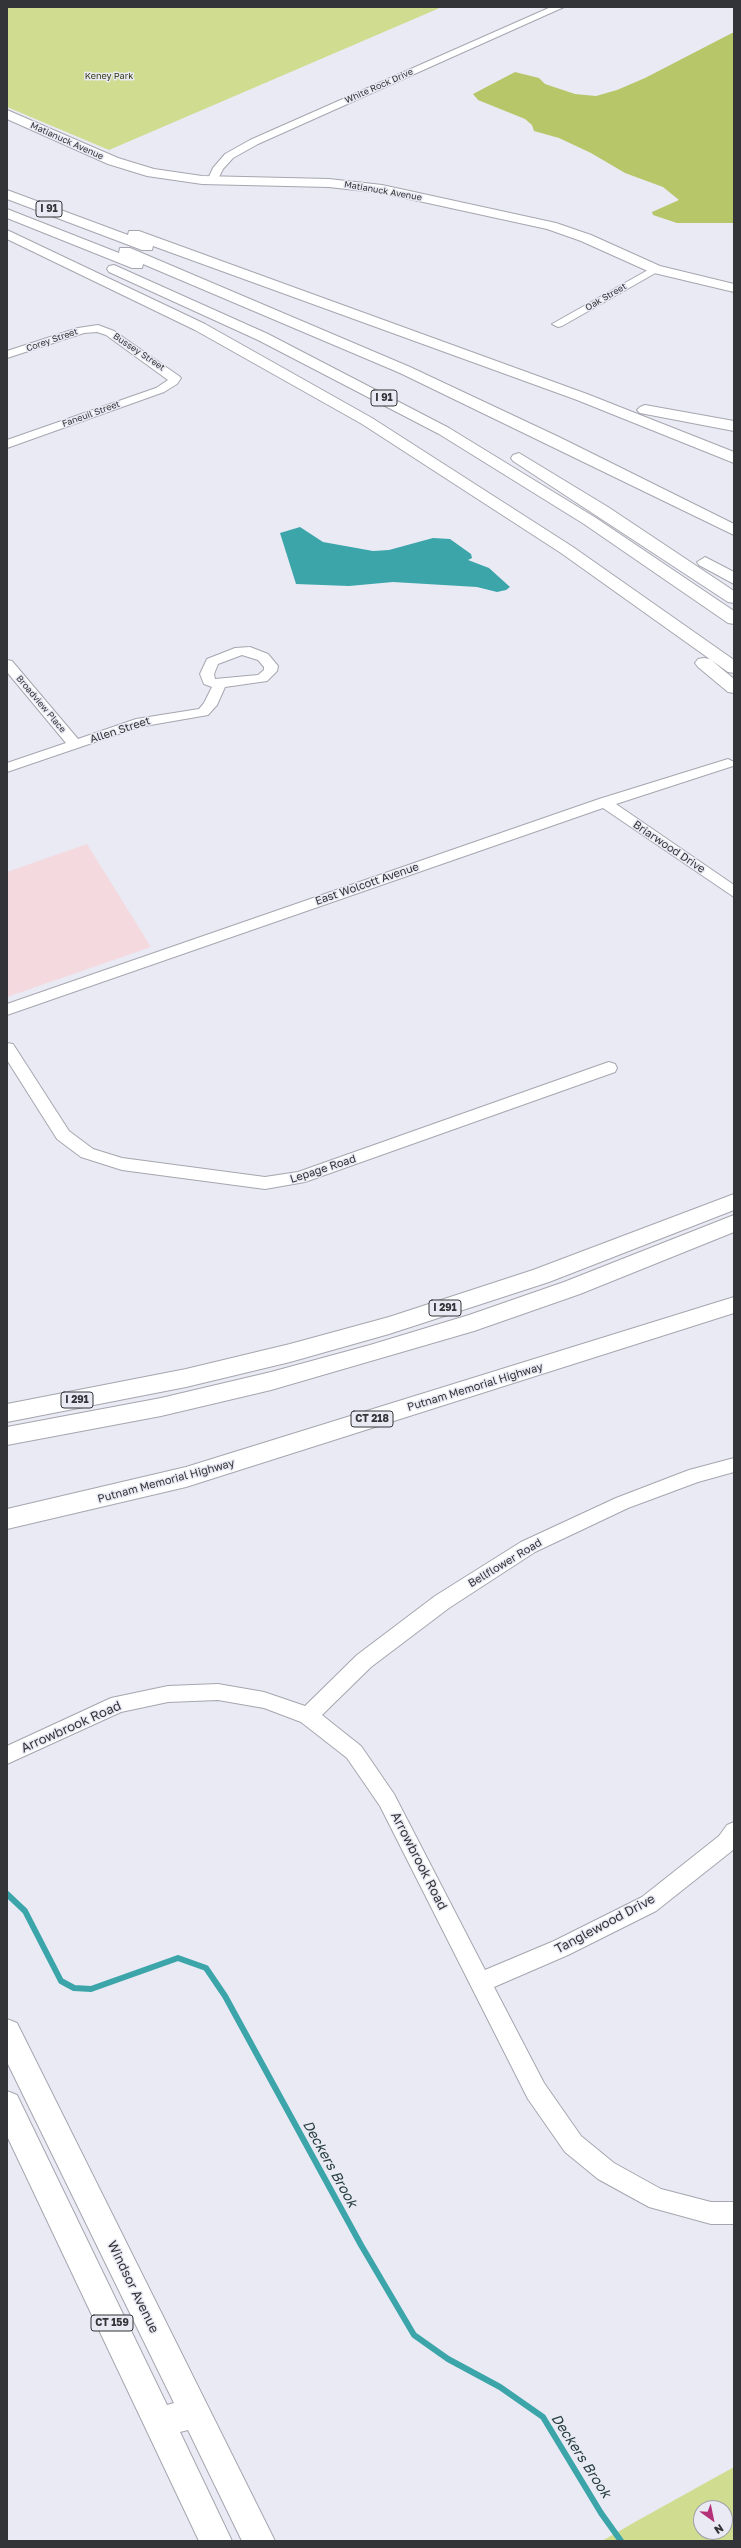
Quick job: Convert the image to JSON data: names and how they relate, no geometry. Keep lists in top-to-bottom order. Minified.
{"streets":{"main road":["I 91","I 291","Putnam Memorial Highway","CT 218","Windsor Avenue","CT 159"],"street":["White Rock Drive","Matianuck Avenue","Oak Street","Corey Street","Bussey Street","Faneuil Street","Broadview Place","Allen Street","Briarwood Drive","East Wolcott Avenue","Lepage Road","Bellflower Road","Arrowbrook Road","Tanglewood Drive"]},"crossings":[["White Rock Drive","Matianuck Avenue"],["Matianuck Avenue","Oak Street"],["Corey Street","Bussey Street"],["Bussey Street","Faneuil Street"],["Broadview Place","Allen Street"],["Briarwood Drive","East Wolcott Avenue"],["Bellflower Road","Arrowbrook Road"],["Arrowbrook Road","Tanglewood Drive"]],"water":["Deckers Brook"],"parks":["Keney Park"],"north":"bottom right"}
